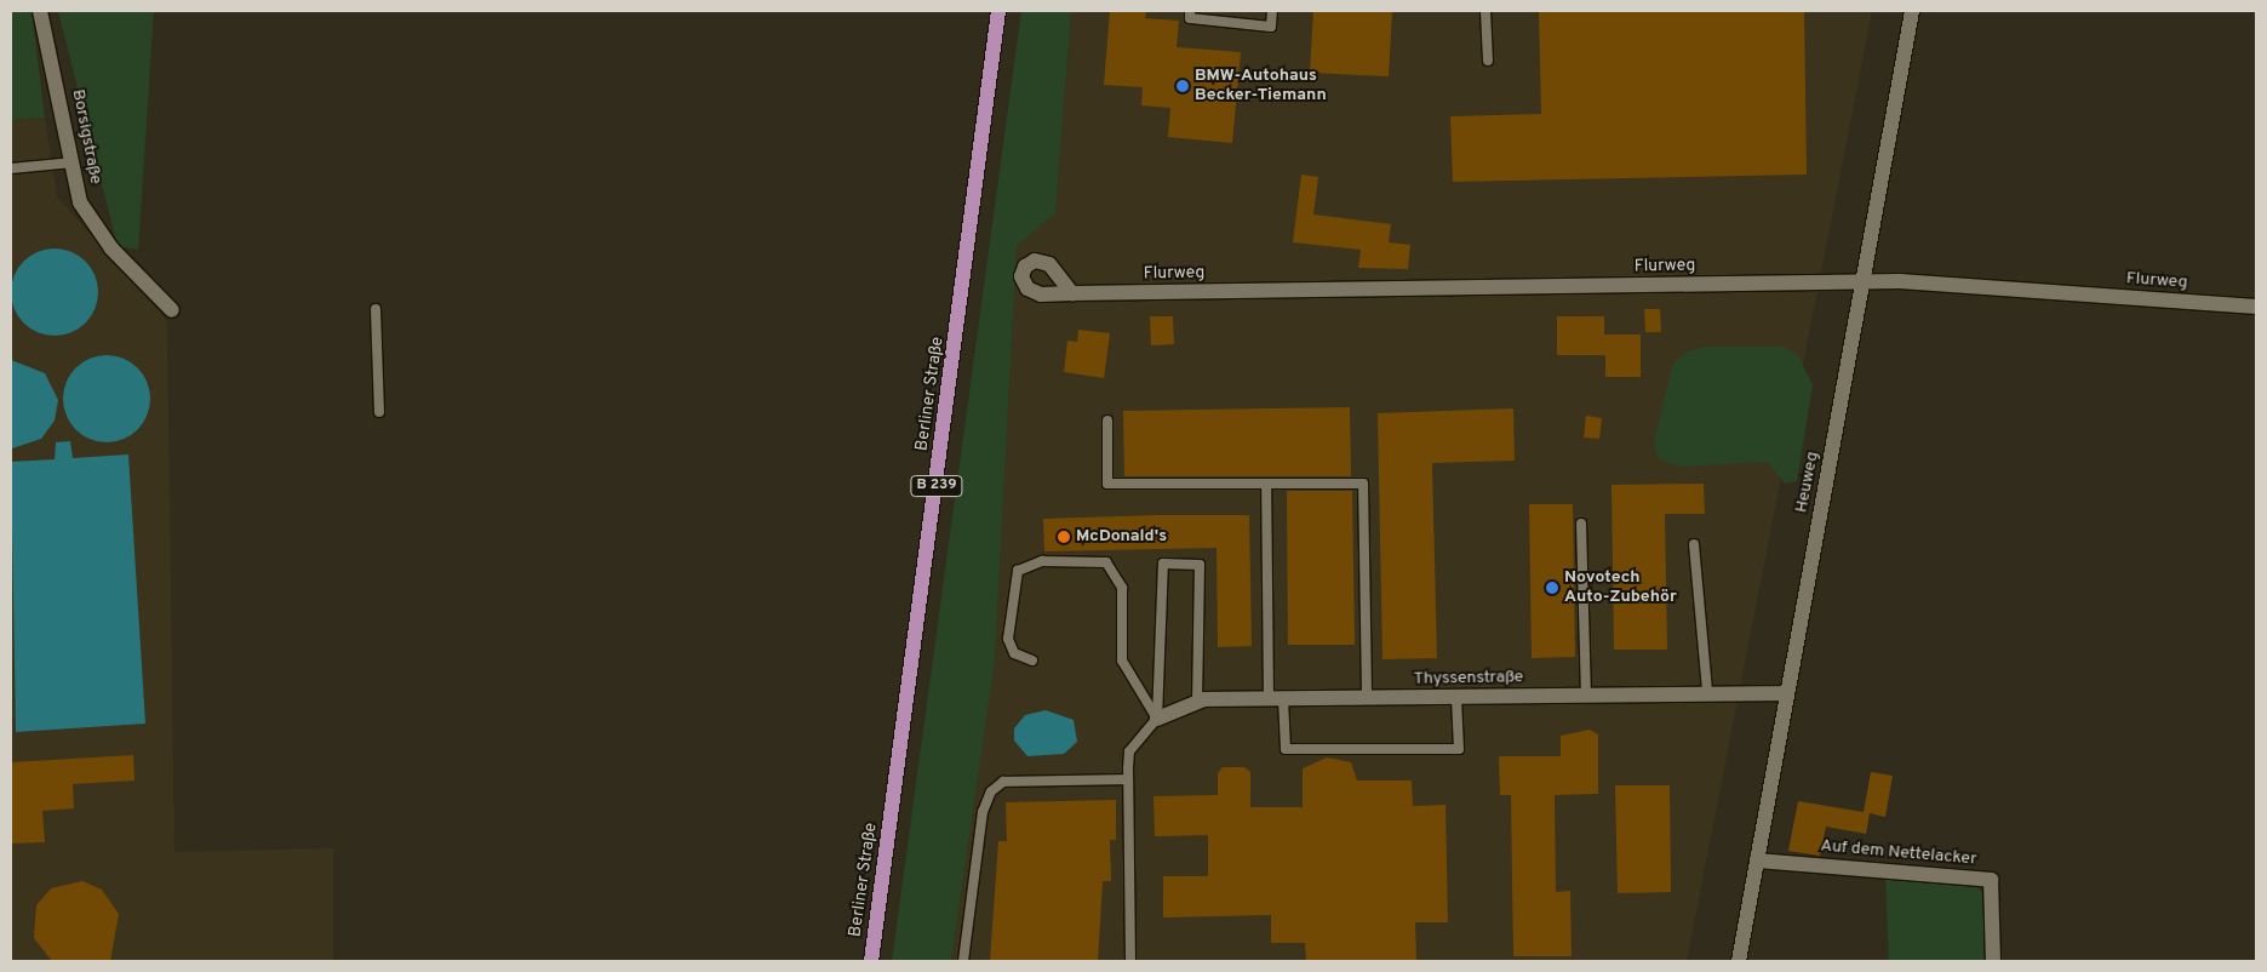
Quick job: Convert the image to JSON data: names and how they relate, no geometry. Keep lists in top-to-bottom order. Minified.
{"streets":{"main road":["Berliner Straße","B 239"],"street":["Borsigstraße","Flurweg","Heuweg","Thyssenstraße","Auf dem Nettelacker"]},"crossings":[["Flurweg","Heuweg"],["Heuweg","Thyssenstraße"],["Heuweg","Auf dem Nettelacker"]],"places":["BMW-Autohaus Becker-Tiemann","McDonald's","Novotech Auto-Zubehör"]}
